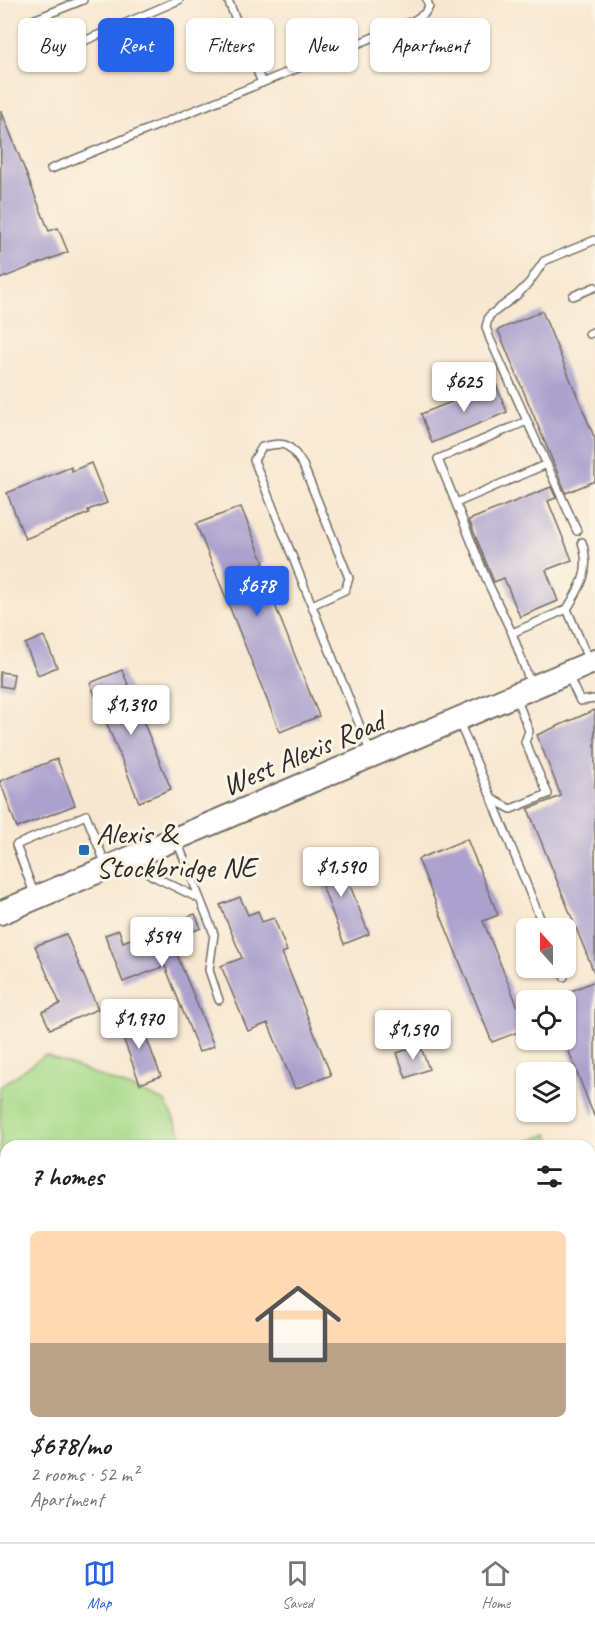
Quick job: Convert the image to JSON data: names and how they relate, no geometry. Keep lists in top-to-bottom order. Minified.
{"streets":{"main road":["West Alexis Road"]},"places":{"transit":["Alexis & Stockbridge NE"]},"north":"top","page":{"chip":["Buy","Rent","Filters","New","Apartment"],"price":["$625","$678","$1,390","$1,590","$594","$1,970","$1,590"],"heading":"7 homes","list":[{"name":"$678/mo","note":"2 rooms · 52 m² · Apartment"}],"tabs":["Map","Saved","Home"]}}
